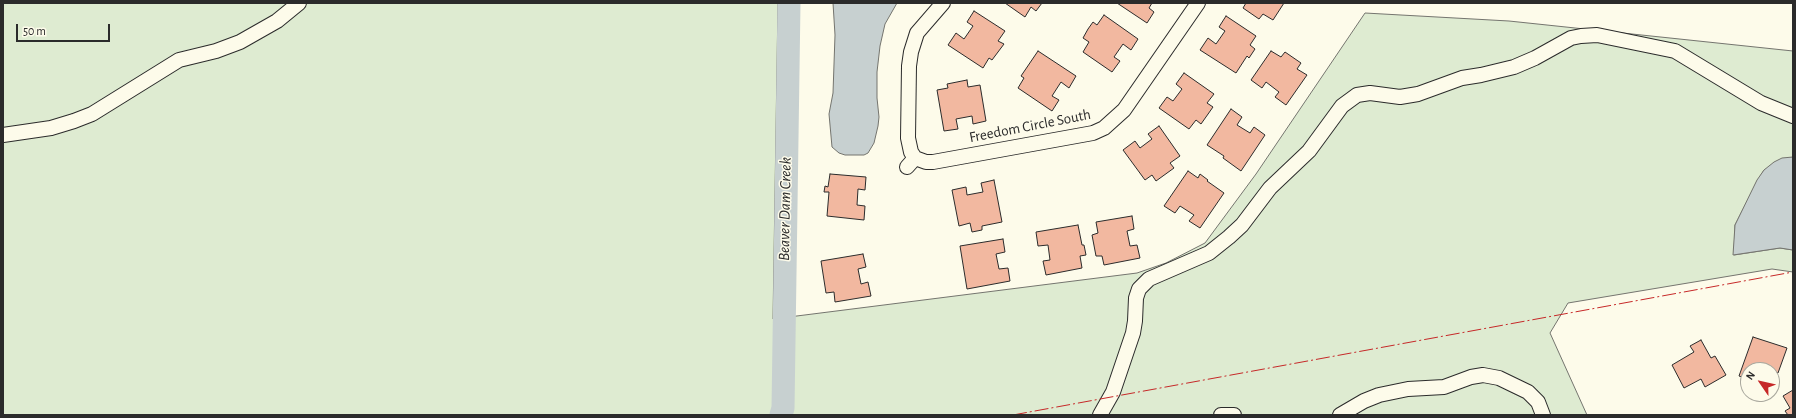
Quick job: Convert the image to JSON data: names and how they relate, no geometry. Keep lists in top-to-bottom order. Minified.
{"streets":{"street":["Freedom Circle South"]},"water":["Beaver Dam Creek"],"scale_bar":"50 m","north":"top left"}
